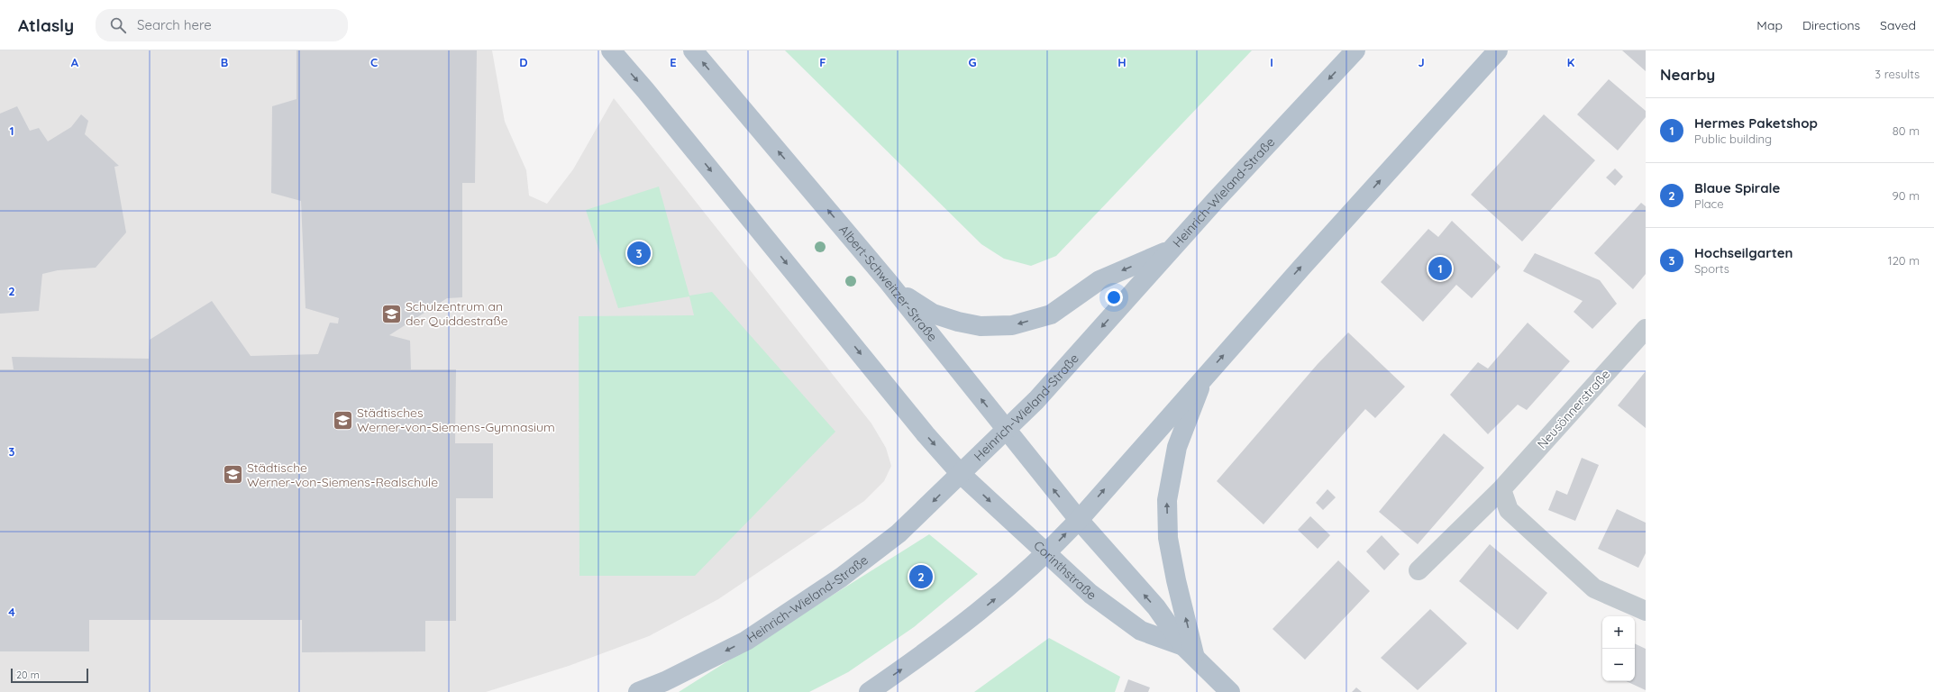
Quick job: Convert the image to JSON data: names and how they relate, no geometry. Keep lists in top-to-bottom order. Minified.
{"streets":{"main road":["Heinrich-Wieland-Straße","Albert-Schweitzer-Straße","Corinthstraße"],"street":["Neusönnerstraße"]},"crossings":[["Heinrich-Wieland-Straße","Albert-Schweitzer-Straße"],["Heinrich-Wieland-Straße","Corinthstraße"],["Albert-Schweitzer-Straße","Corinthstraße"]],"places":{"school or university":["Schulzentrum an der Quiddestraße","Städtisches Werner-von-Siemens-Gymnasium","Städtische Werner-von-Siemens-Realschule"]},"scale_bar":"20 m","page":{"header":"Atlasly","search":"Search here","nav":["Map","Directions","Saved"],"heading":["Nearby","3 results"],"list":[{"mark":"1","name":"Hermes Paketshop","note":"Public building","value":"80 m"},{"mark":"2","name":"Blaue Spirale","note":"Place","value":"90 m"},{"mark":"3","name":"Hochseilgarten","note":"Sports","value":"120 m"}],"pins":["3","1","2"],"map_buttons":["+","−"],"scale":"20 m"},"grid":{"columns":["A","B","C","D","E","F","G","H","I","J","K"],"rows":["1","2","3","4"]}}
